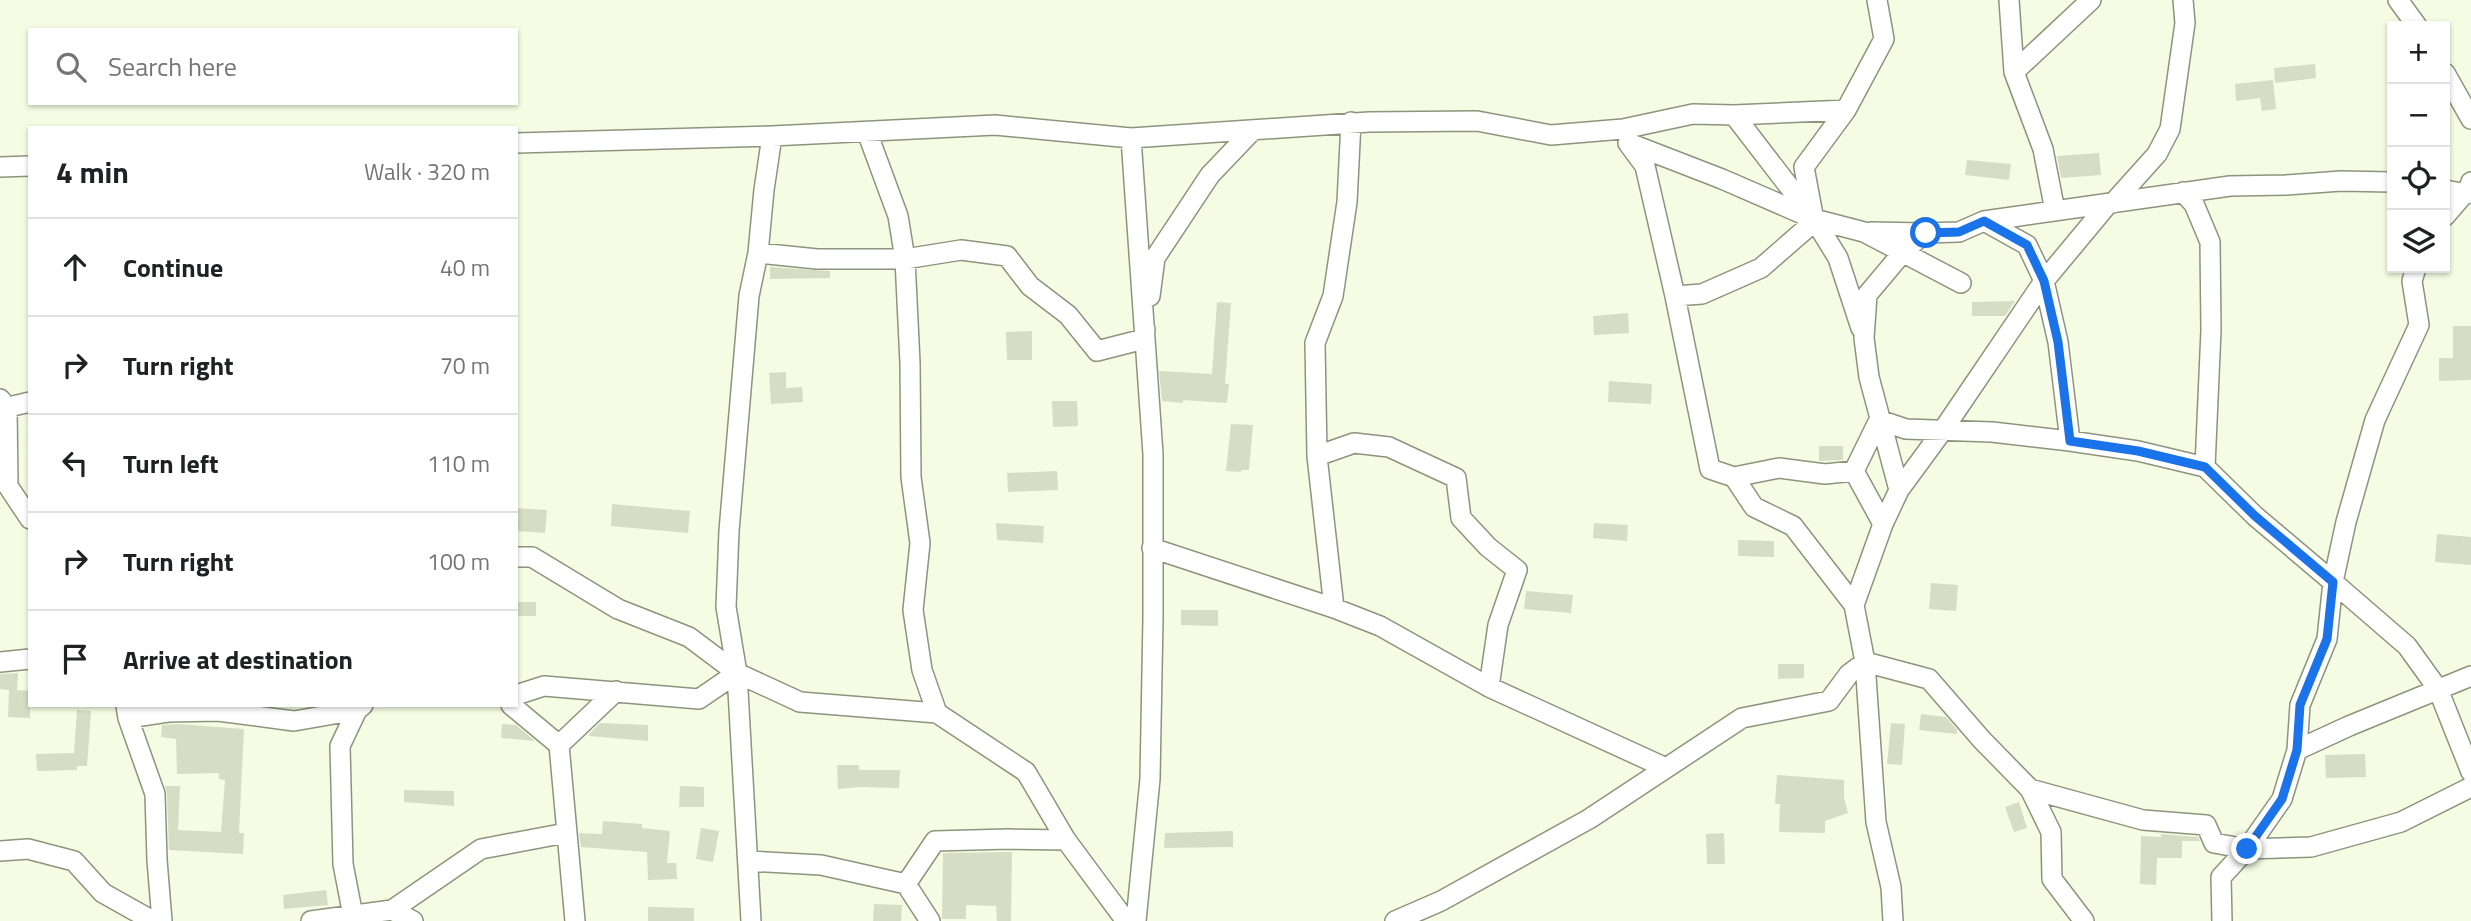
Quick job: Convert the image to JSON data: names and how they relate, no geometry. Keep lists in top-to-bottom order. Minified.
{"page":{"map_buttons":["+","−"],"search":"Search here","heading":["4 min","Walk · 320 m"],"list":[["Continue","40 m"],["Turn right","70 m"],["Turn left","110 m"],["Turn right","100 m"],"Arrive at destination"]}}
